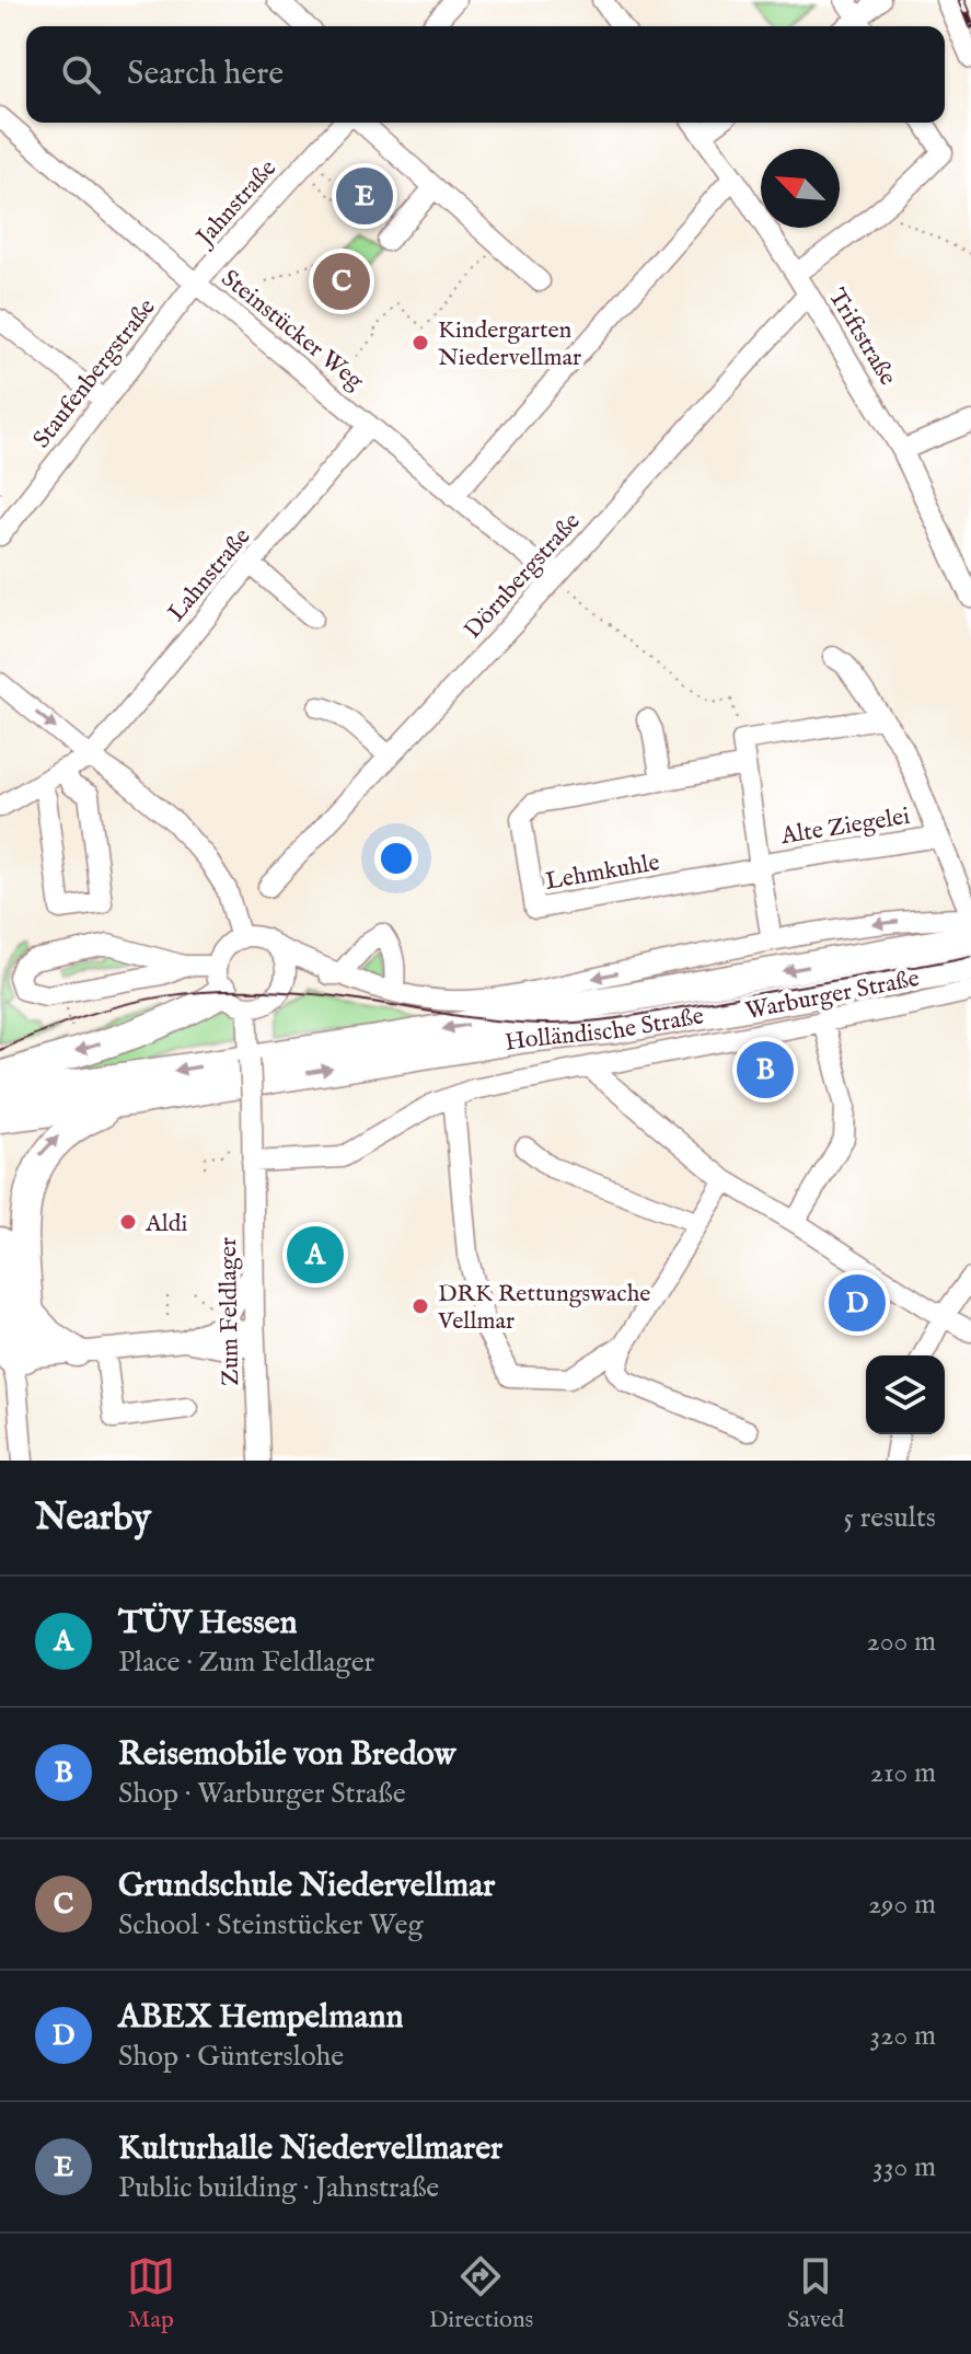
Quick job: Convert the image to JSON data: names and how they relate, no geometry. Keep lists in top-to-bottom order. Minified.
{"streets":{"highway":["Holländische Straße"],"street":["Jahnstraße","Steinstücker Weg","Triftstraße","Staufenbergstraße","Lahnstraße","Dörnbergstraße","Alte Ziegelei","Lehmkuhle","Warburger Straße","Zum Feldlager"]},"crossings":[["Jahnstraße","Steinstücker Weg"],["Jahnstraße","Staufenbergstraße"],["Steinstücker Weg","Staufenbergstraße"],["Steinstücker Weg","Lahnstraße"],["Steinstücker Weg","Dörnbergstraße"],["Triftstraße","Dörnbergstraße"],["Alte Ziegelei","Lehmkuhle"],["Warburger Straße","Holländische Straße"],["Warburger Straße","Zum Feldlager"],["Holländische Straße","Zum Feldlager"]],"places":["Kindergarten Niedervellmar","Aldi","DRK Rettungswache Vellmar"],"north":"top left","page":{"search":"Search here","pins":["E","C","B","A","D"],"heading":["Nearby","5 results"],"list":[{"mark":"A","name":"TÜV Hessen","note":"Place · Zum Feldlager","value":"200 m"},{"mark":"B","name":"Reisemobile von Bredow","note":"Shop · Warburger Straße","value":"210 m"},{"mark":"C","name":"Grundschule Niedervellmar","note":"School · Steinstücker Weg","value":"290 m"},{"mark":"D","name":"ABEX Hempelmann","note":"Shop · Günterslohe","value":"320 m"},{"mark":"E","name":"Kulturhalle Niedervellmarer","note":"Public building · Jahnstraße","value":"330 m"}],"nav":["Map","Directions","Saved"]}}
